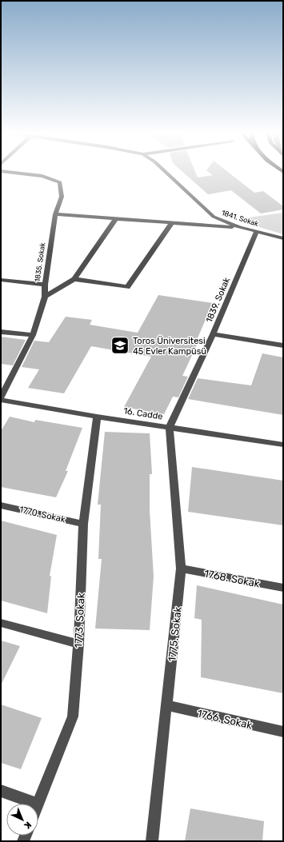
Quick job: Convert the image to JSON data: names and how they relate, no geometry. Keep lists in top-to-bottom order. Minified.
{"streets":{"street":["1841. Sokak","1835. Sokak","1839. Sokak","16. Cadde","1770. Sokak","1768. Sokak","1773. Sokak","1775. Sokak","1766. Sokak"]},"crossings":[["1841. Sokak","1839. Sokak"],["1835. Sokak","16. Cadde"],["1839. Sokak","16. Cadde"],["1839. Sokak","1775. Sokak"],["16. Cadde","1773. Sokak"],["16. Cadde","1775. Sokak"],["1770. Sokak","1773. Sokak"],["1768. Sokak","1775. Sokak"],["1775. Sokak","1766. Sokak"]],"places":{"school or university":["Toros Üniversitesi 45 Evler Kampüsü"]},"north":"bottom right"}
